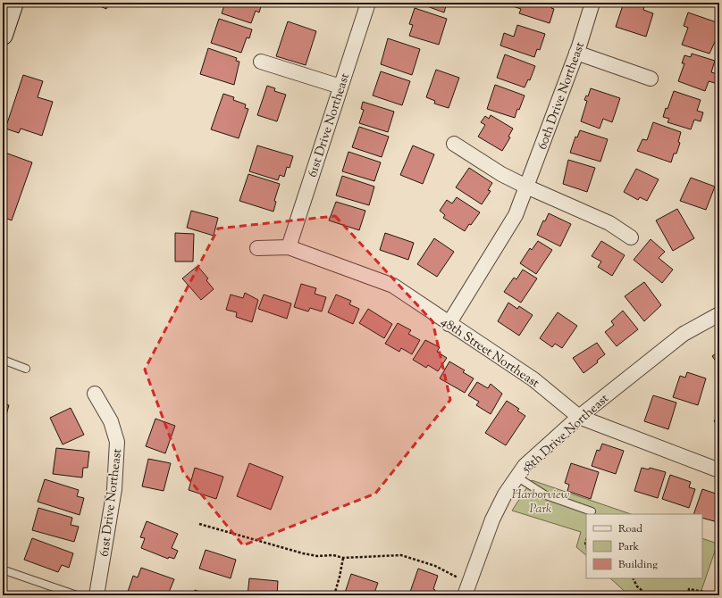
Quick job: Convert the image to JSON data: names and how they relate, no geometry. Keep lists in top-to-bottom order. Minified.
{"streets":{"street":["60th Drive Northeast","61st Drive Northeast","48th Street Northeast","58th Drive Northeast"]},"crossings":[["60th Drive Northeast","48th Street Northeast"],["61st Drive Northeast","48th Street Northeast"],["48th Street Northeast","58th Drive Northeast"]],"parks":["Harborview Park"],"legend":["Road","Park","Building"]}
